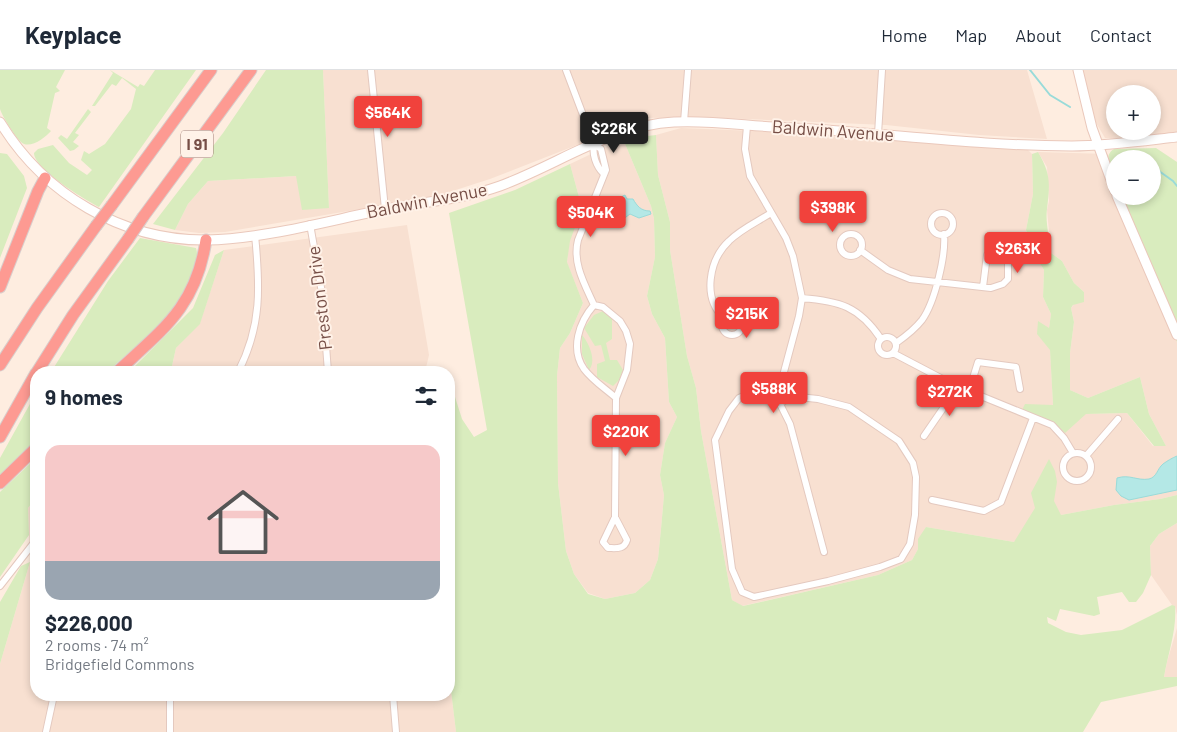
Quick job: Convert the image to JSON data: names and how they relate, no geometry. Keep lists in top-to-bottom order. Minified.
{"streets":{"highway":["I 91"],"street":["Baldwin Avenue","Preston Drive"]},"crossings":[["Baldwin Avenue","Preston Drive"]],"page":{"header":"Keyplace","nav":["Home","Map","About","Contact"],"map_buttons":["+","−"],"price":["$564K","$226K","$398K","$504K","$263K","$215K","$588K","$272K","$220K"],"heading":"9 homes","list":[{"name":"$226,000","note":"2 rooms · 74 m² · Bridgefield Commons"}]}}
